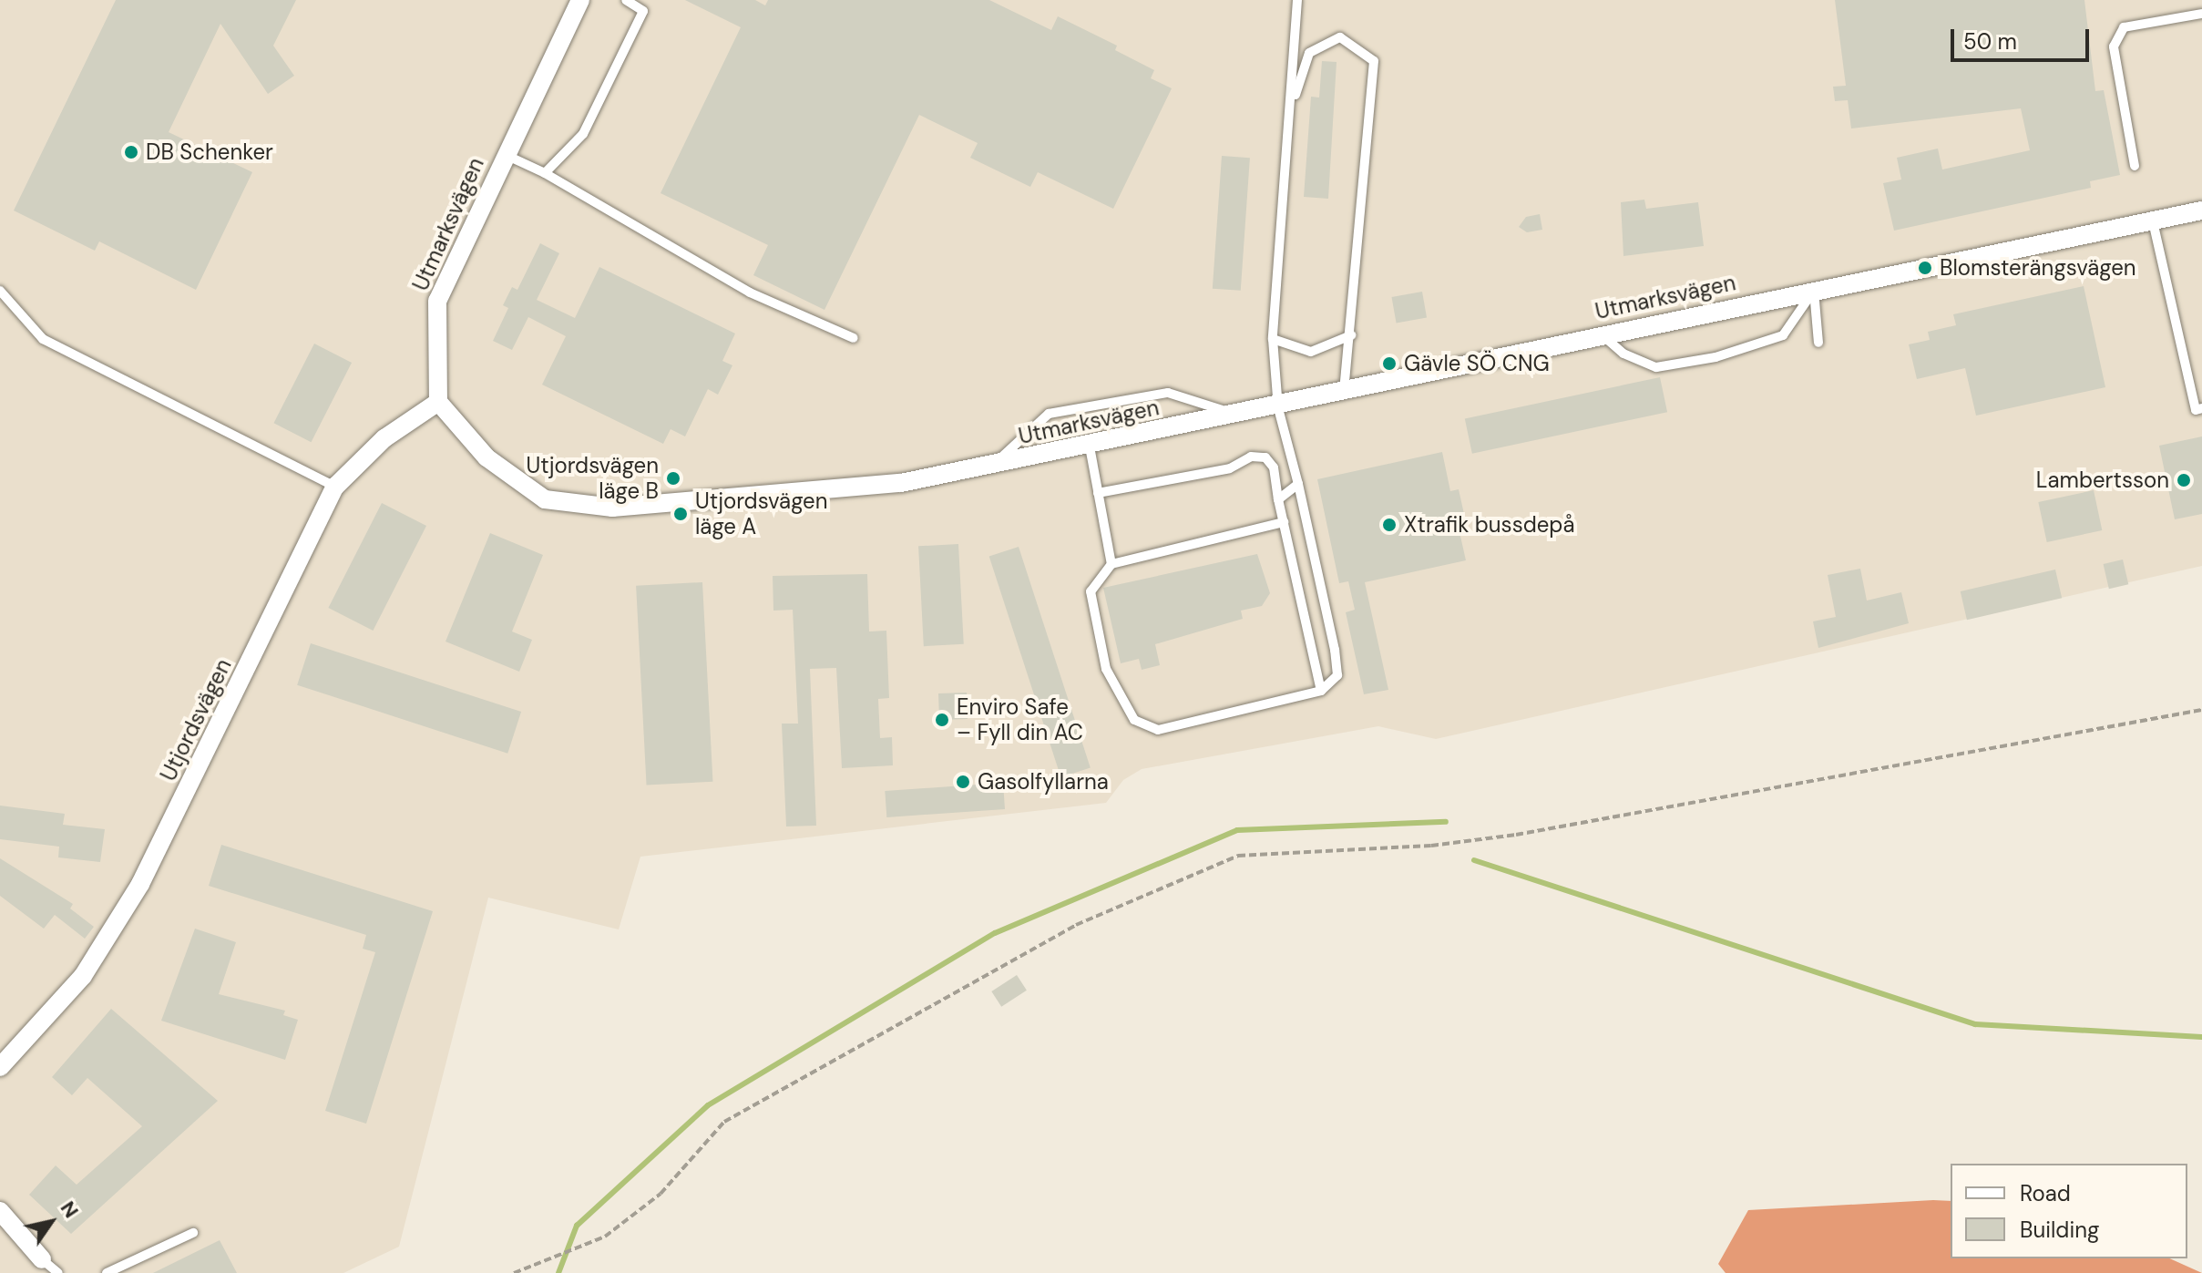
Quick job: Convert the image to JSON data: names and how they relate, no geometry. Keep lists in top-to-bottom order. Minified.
{"streets":{"street":["Utmarksvägen","Utjordsvägen"]},"crossings":[["Utmarksvägen","Utjordsvägen"]],"places":["DB Schenker","Blomsterängsvägen","Gävle SÖ CNG","Utjordsvägen läge B","Lambertsson","Utjordsvägen läge A","Xtrafik bussdepå","Enviro Safe – Fyll din AC","Gasolfyllarna"],"legend":["Road","Building"],"scale_bar":"50 m","north":"top right"}
